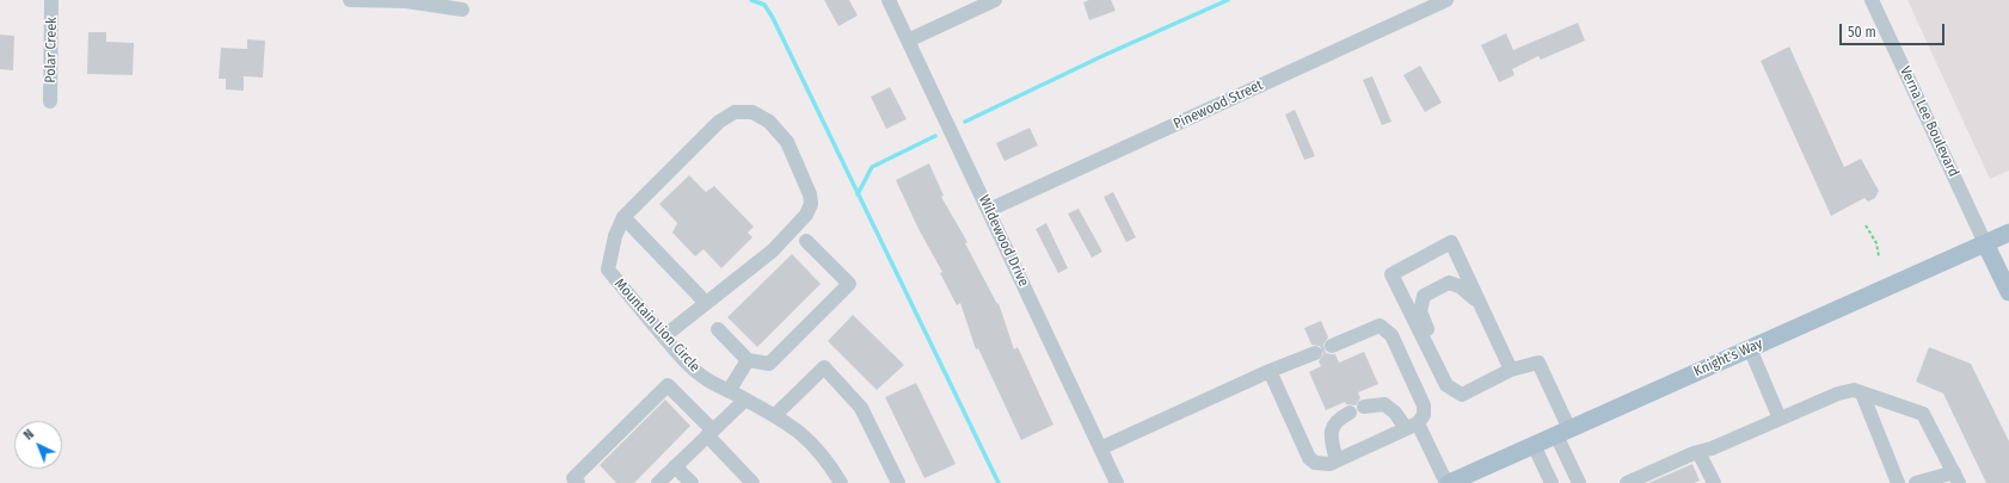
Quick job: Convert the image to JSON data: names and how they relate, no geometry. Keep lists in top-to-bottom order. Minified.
{"streets":{"main road":["Knight's Way"],"street":["Polar Creek","Pinewood Street","Verna Lee Boulevard","Wildewood Drive","Mountain Lion Circle"]},"crossings":[["Pinewood Street","Wildewood Drive"],["Verna Lee Boulevard","Knight's Way"]],"scale_bar":"50 m","north":"top left"}
